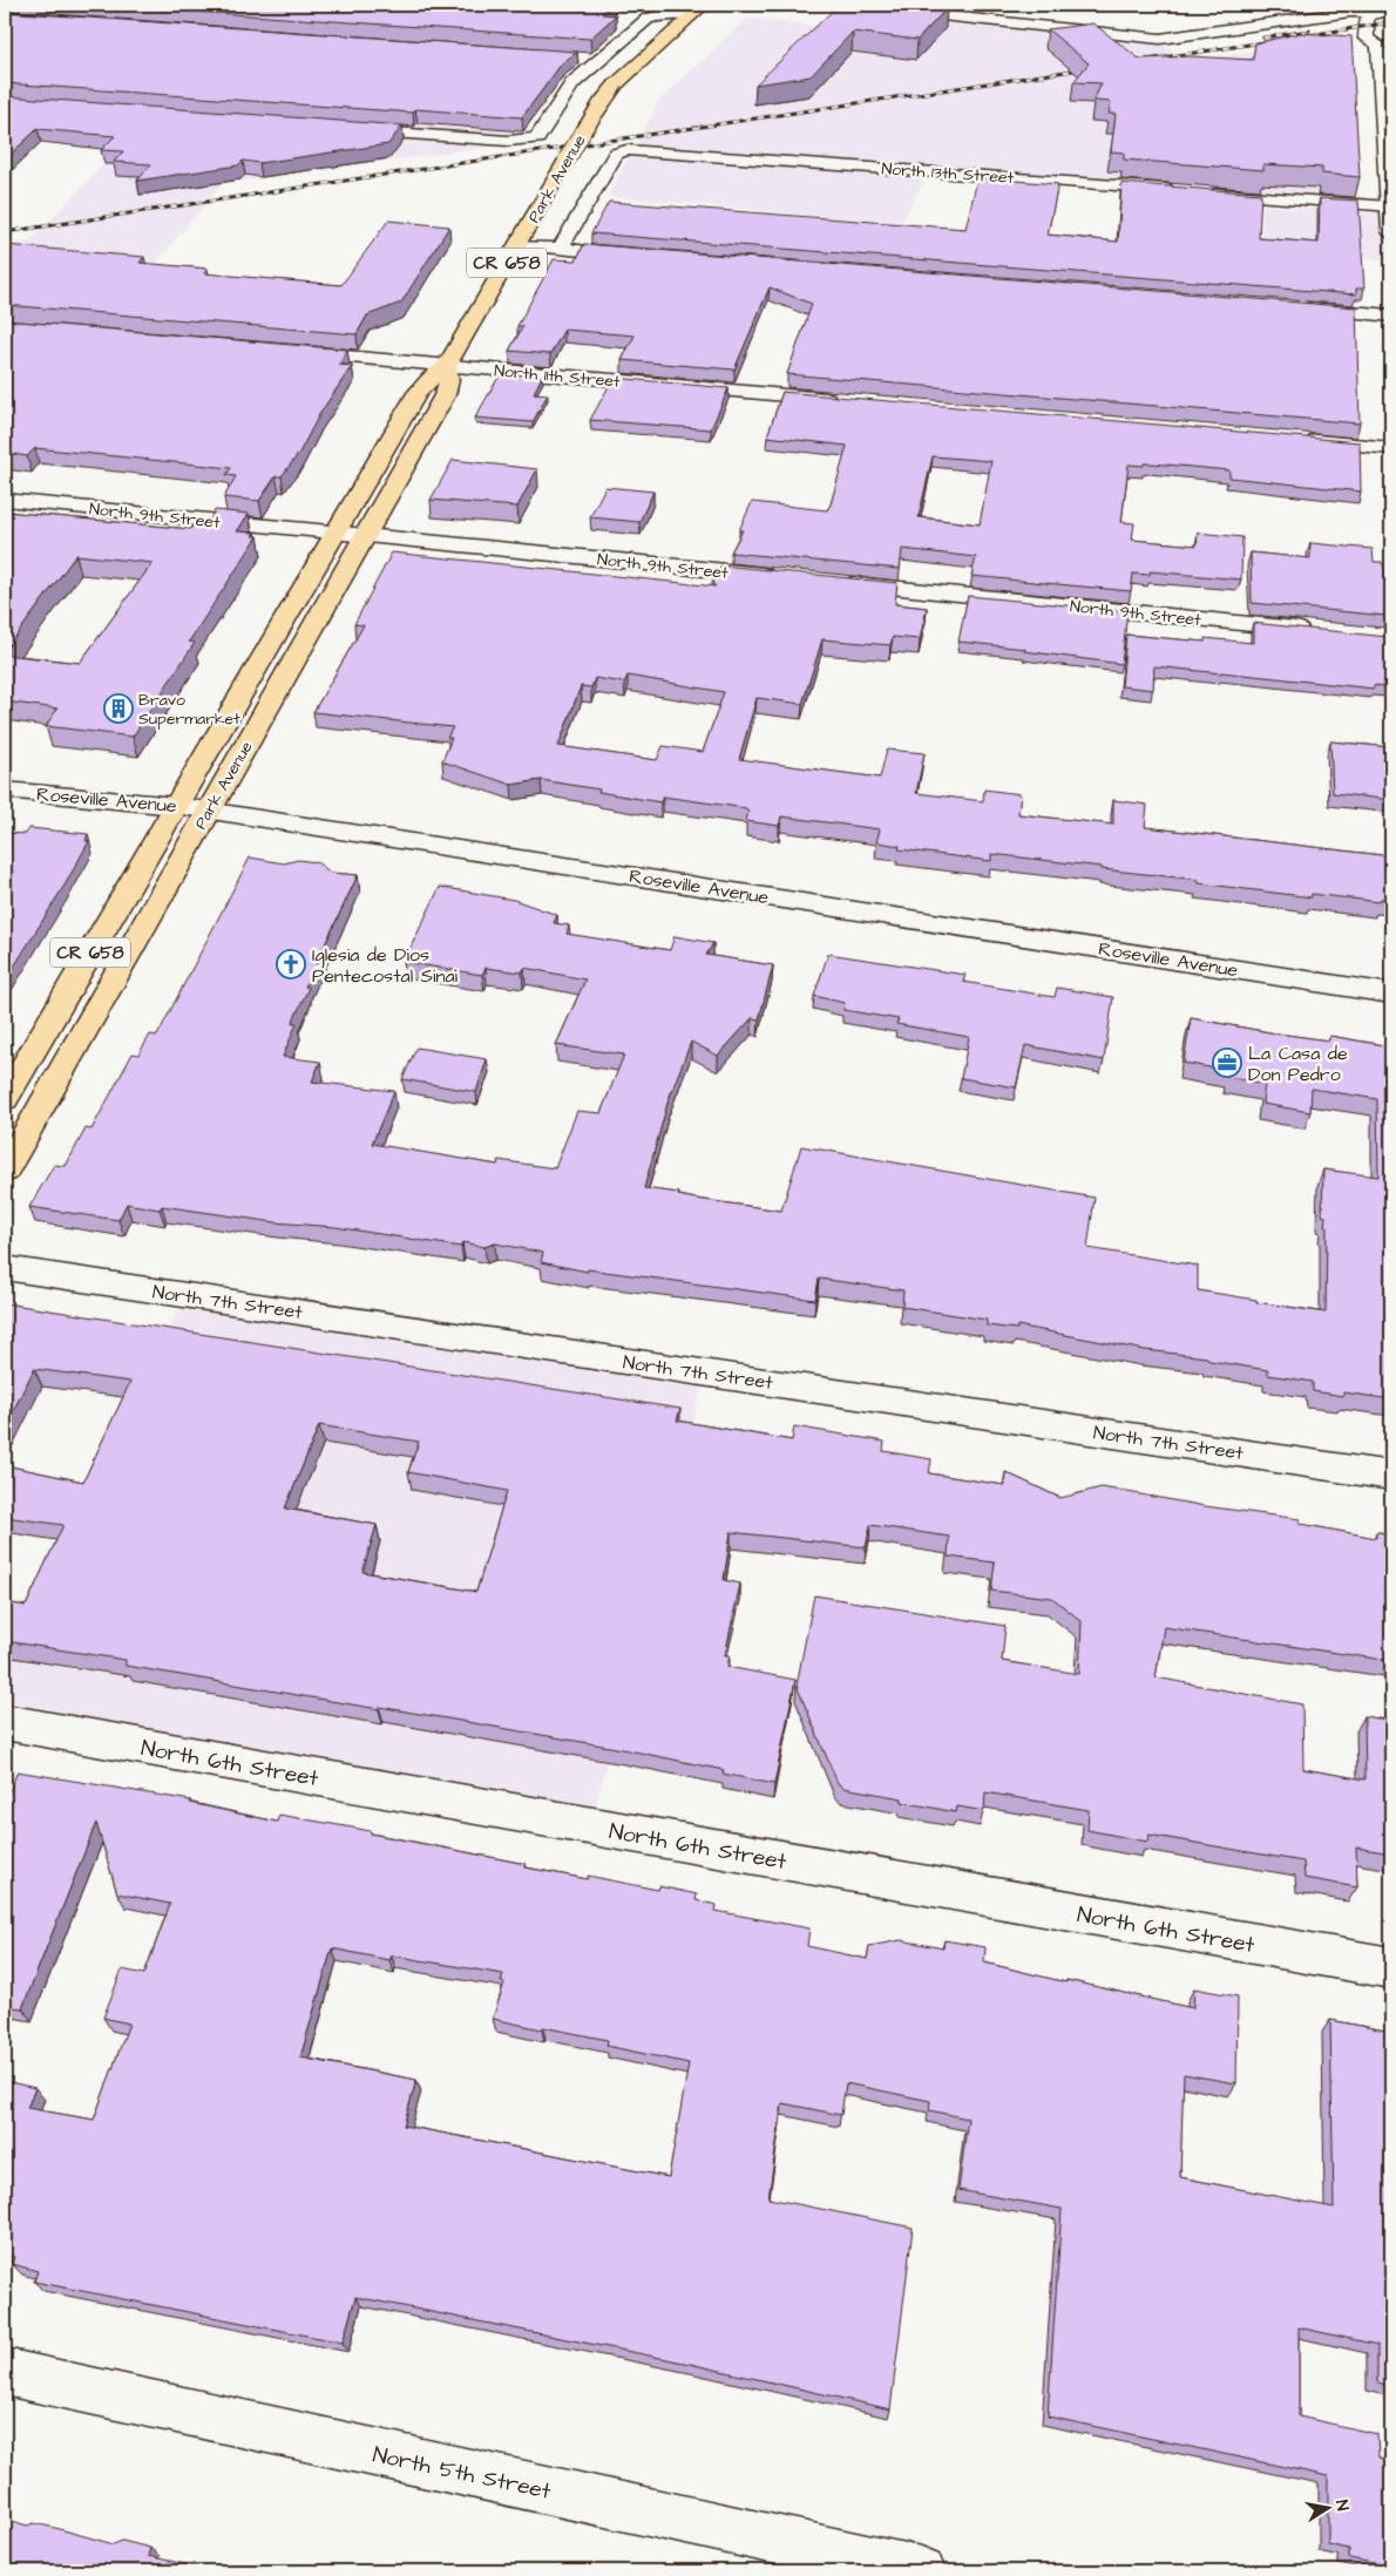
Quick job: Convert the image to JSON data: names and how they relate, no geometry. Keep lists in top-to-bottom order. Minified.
{"streets":{"main road":["Park Avenue","CR 658"],"street":["North 13th Street","North 11th Street","North 9th Street","Roseville Avenue","North 7th Street","North 6th Street","North 5th Street"]},"crossings":[["Park Avenue","North 11th Street"],["Park Avenue","North 9th Street"],["Park Avenue","Roseville Avenue"]],"places":{"building":["Bravo Supermarket"],"church":["Iglesia de Dios Pentecostal Sinai"],"office":["La Casa de Don Pedro"]},"north":"right"}
